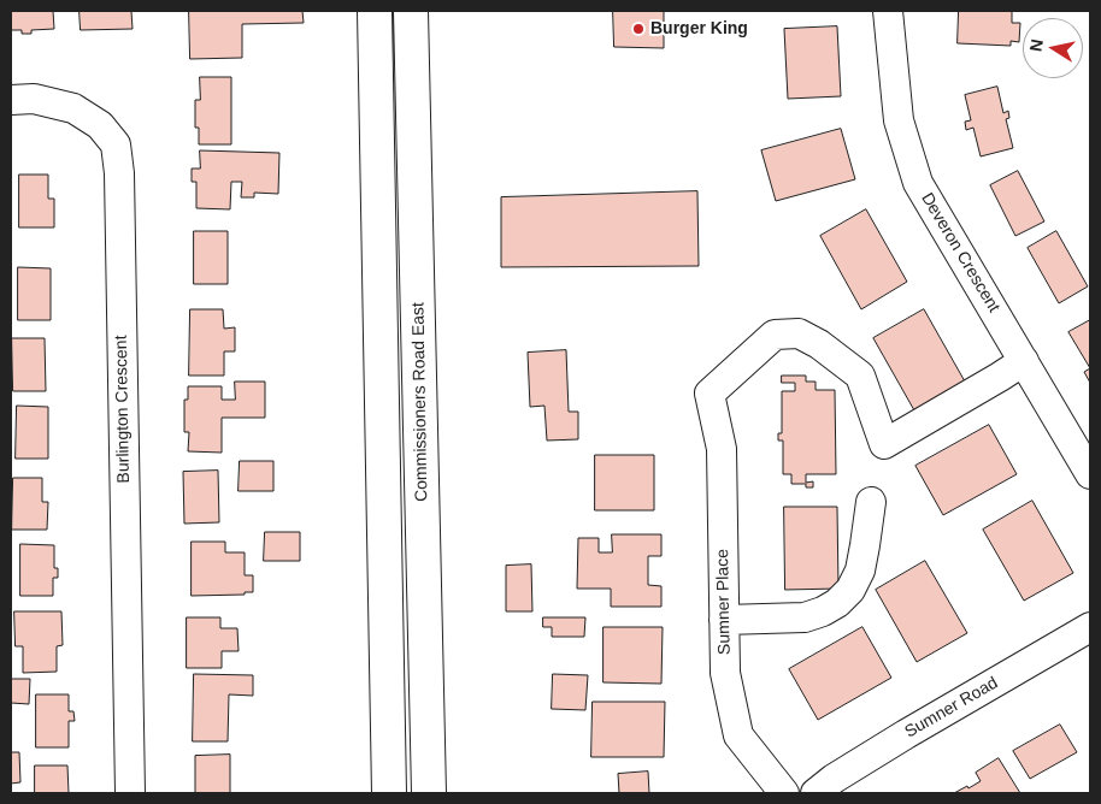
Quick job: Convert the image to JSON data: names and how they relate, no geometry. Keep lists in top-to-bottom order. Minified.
{"streets":{"main road":["Commissioners Road East"],"street":["Deveron Crescent","Burlington Crescent","Sumner Place","Sumner Road"]},"crossings":[["Deveron Crescent","Sumner Place"]],"places":["Burger King"],"north":"left"}
